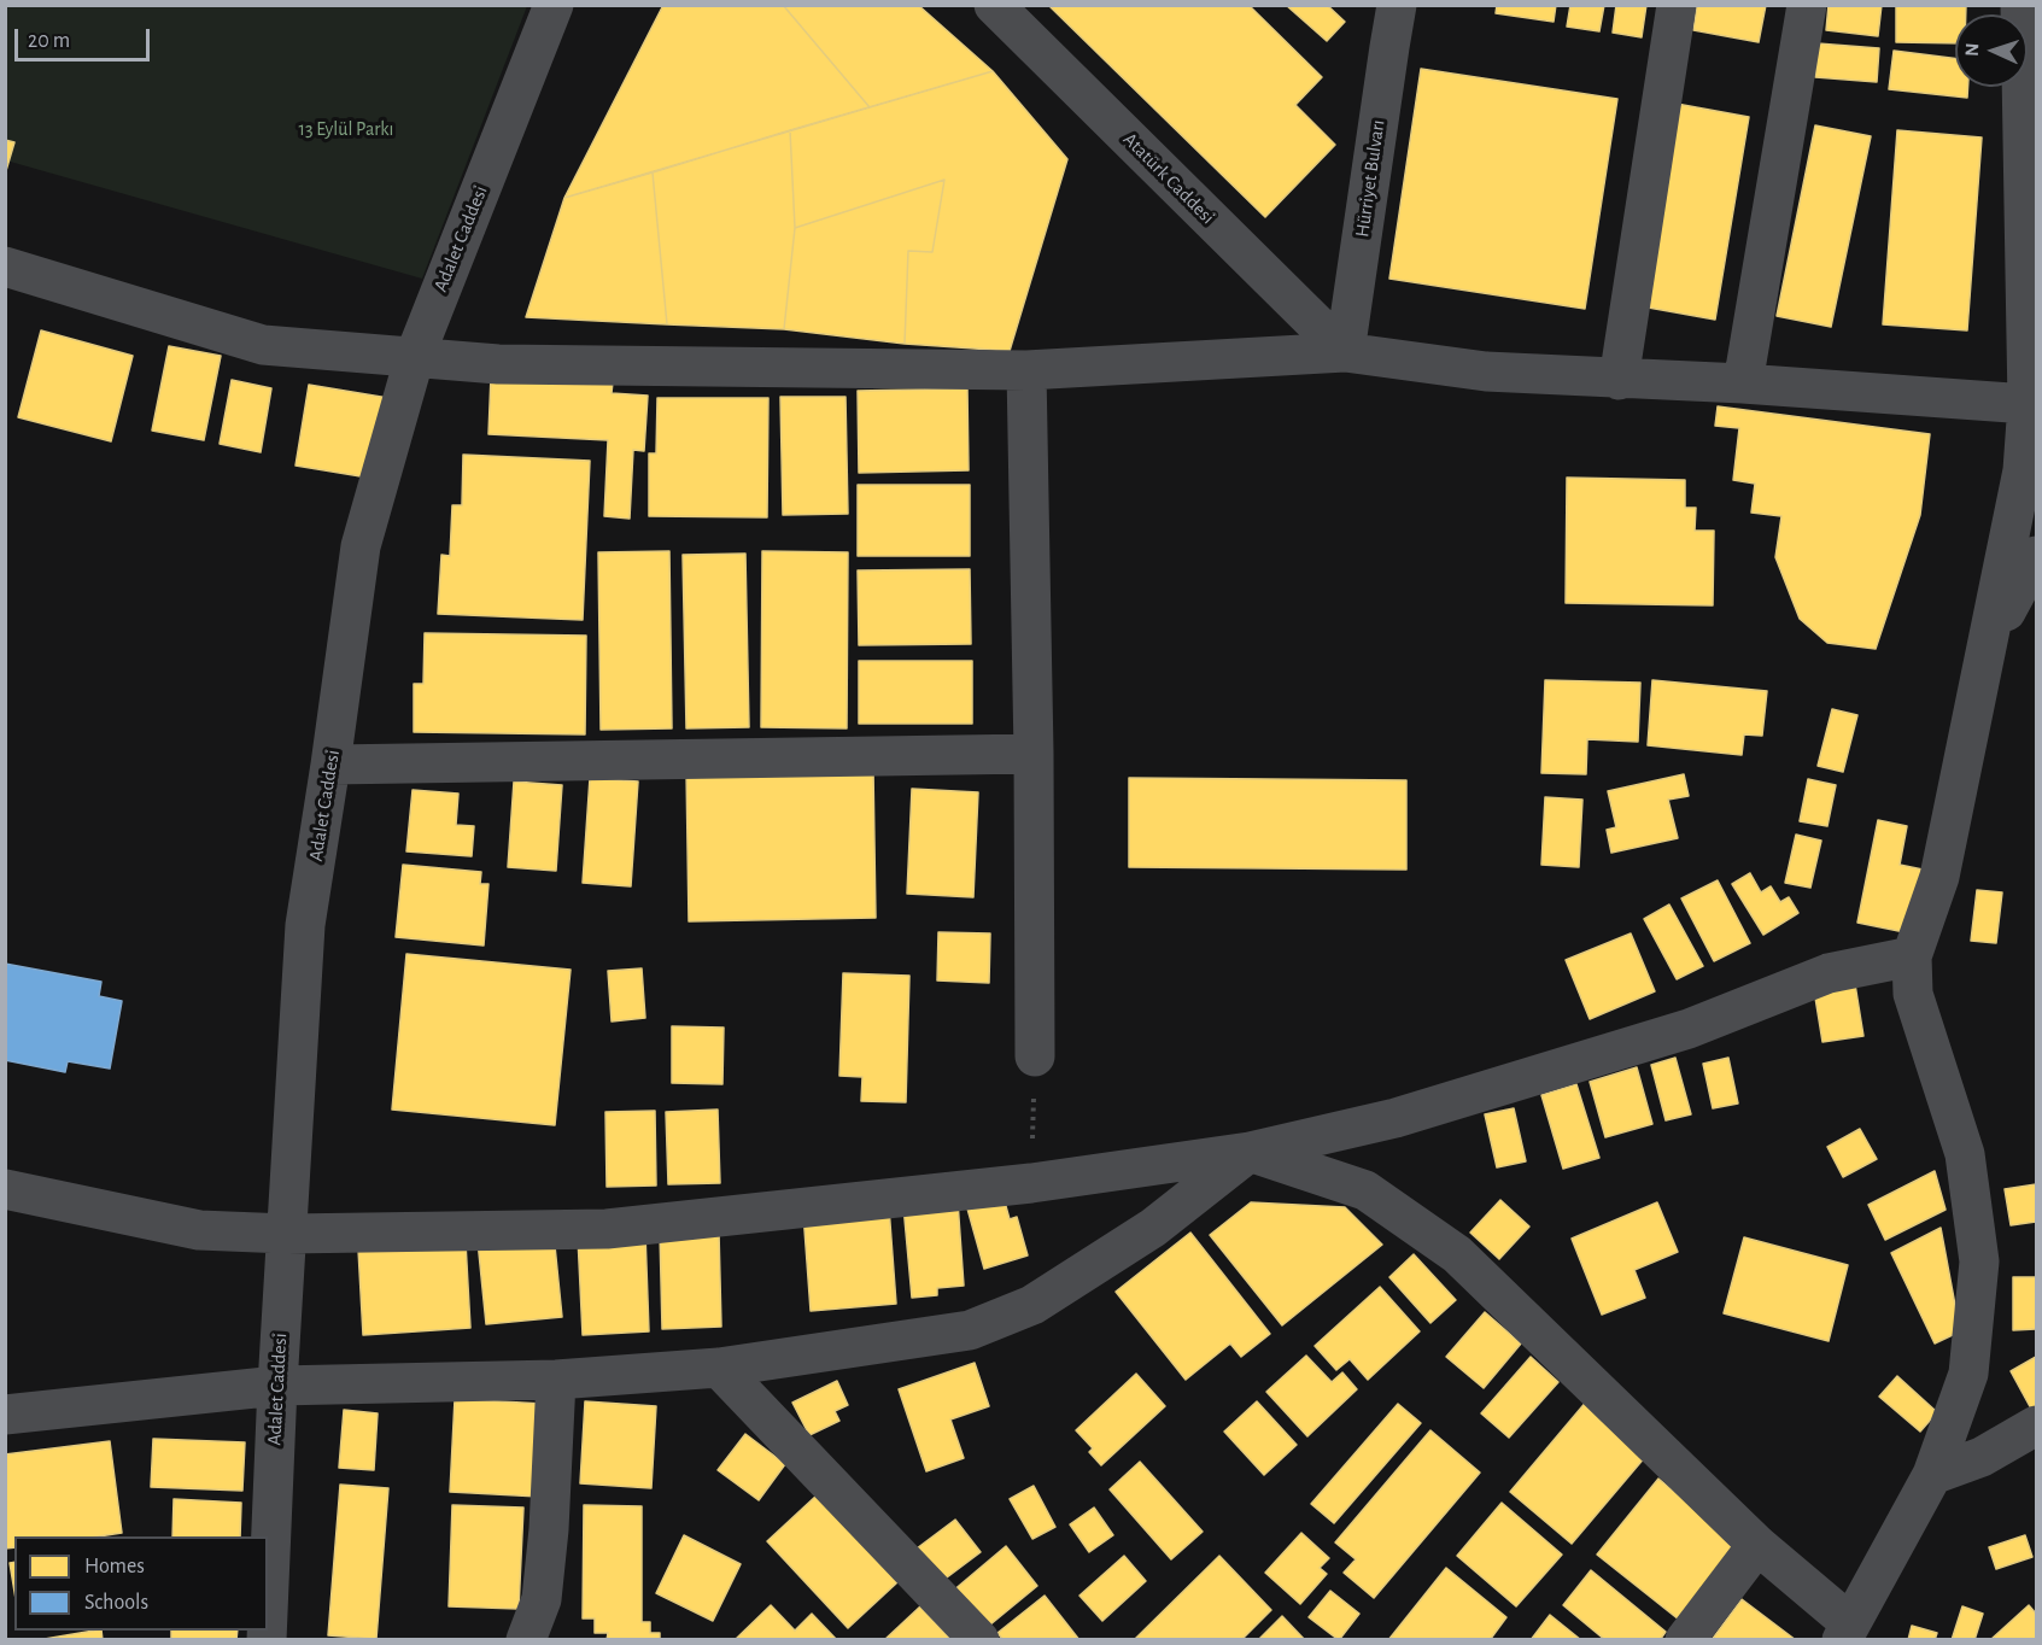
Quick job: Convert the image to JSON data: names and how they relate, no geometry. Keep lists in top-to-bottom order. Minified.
{"streets":{"street":["Atatürk Caddesi","Hürriyet Bulvarı","Adalet Caddesi"]},"crossings":[["Atatürk Caddesi","Hürriyet Bulvarı"]],"parks":["13 Eylül Parkı"],"legend":["Homes","Schools"],"scale_bar":"20 m","north":"left"}
